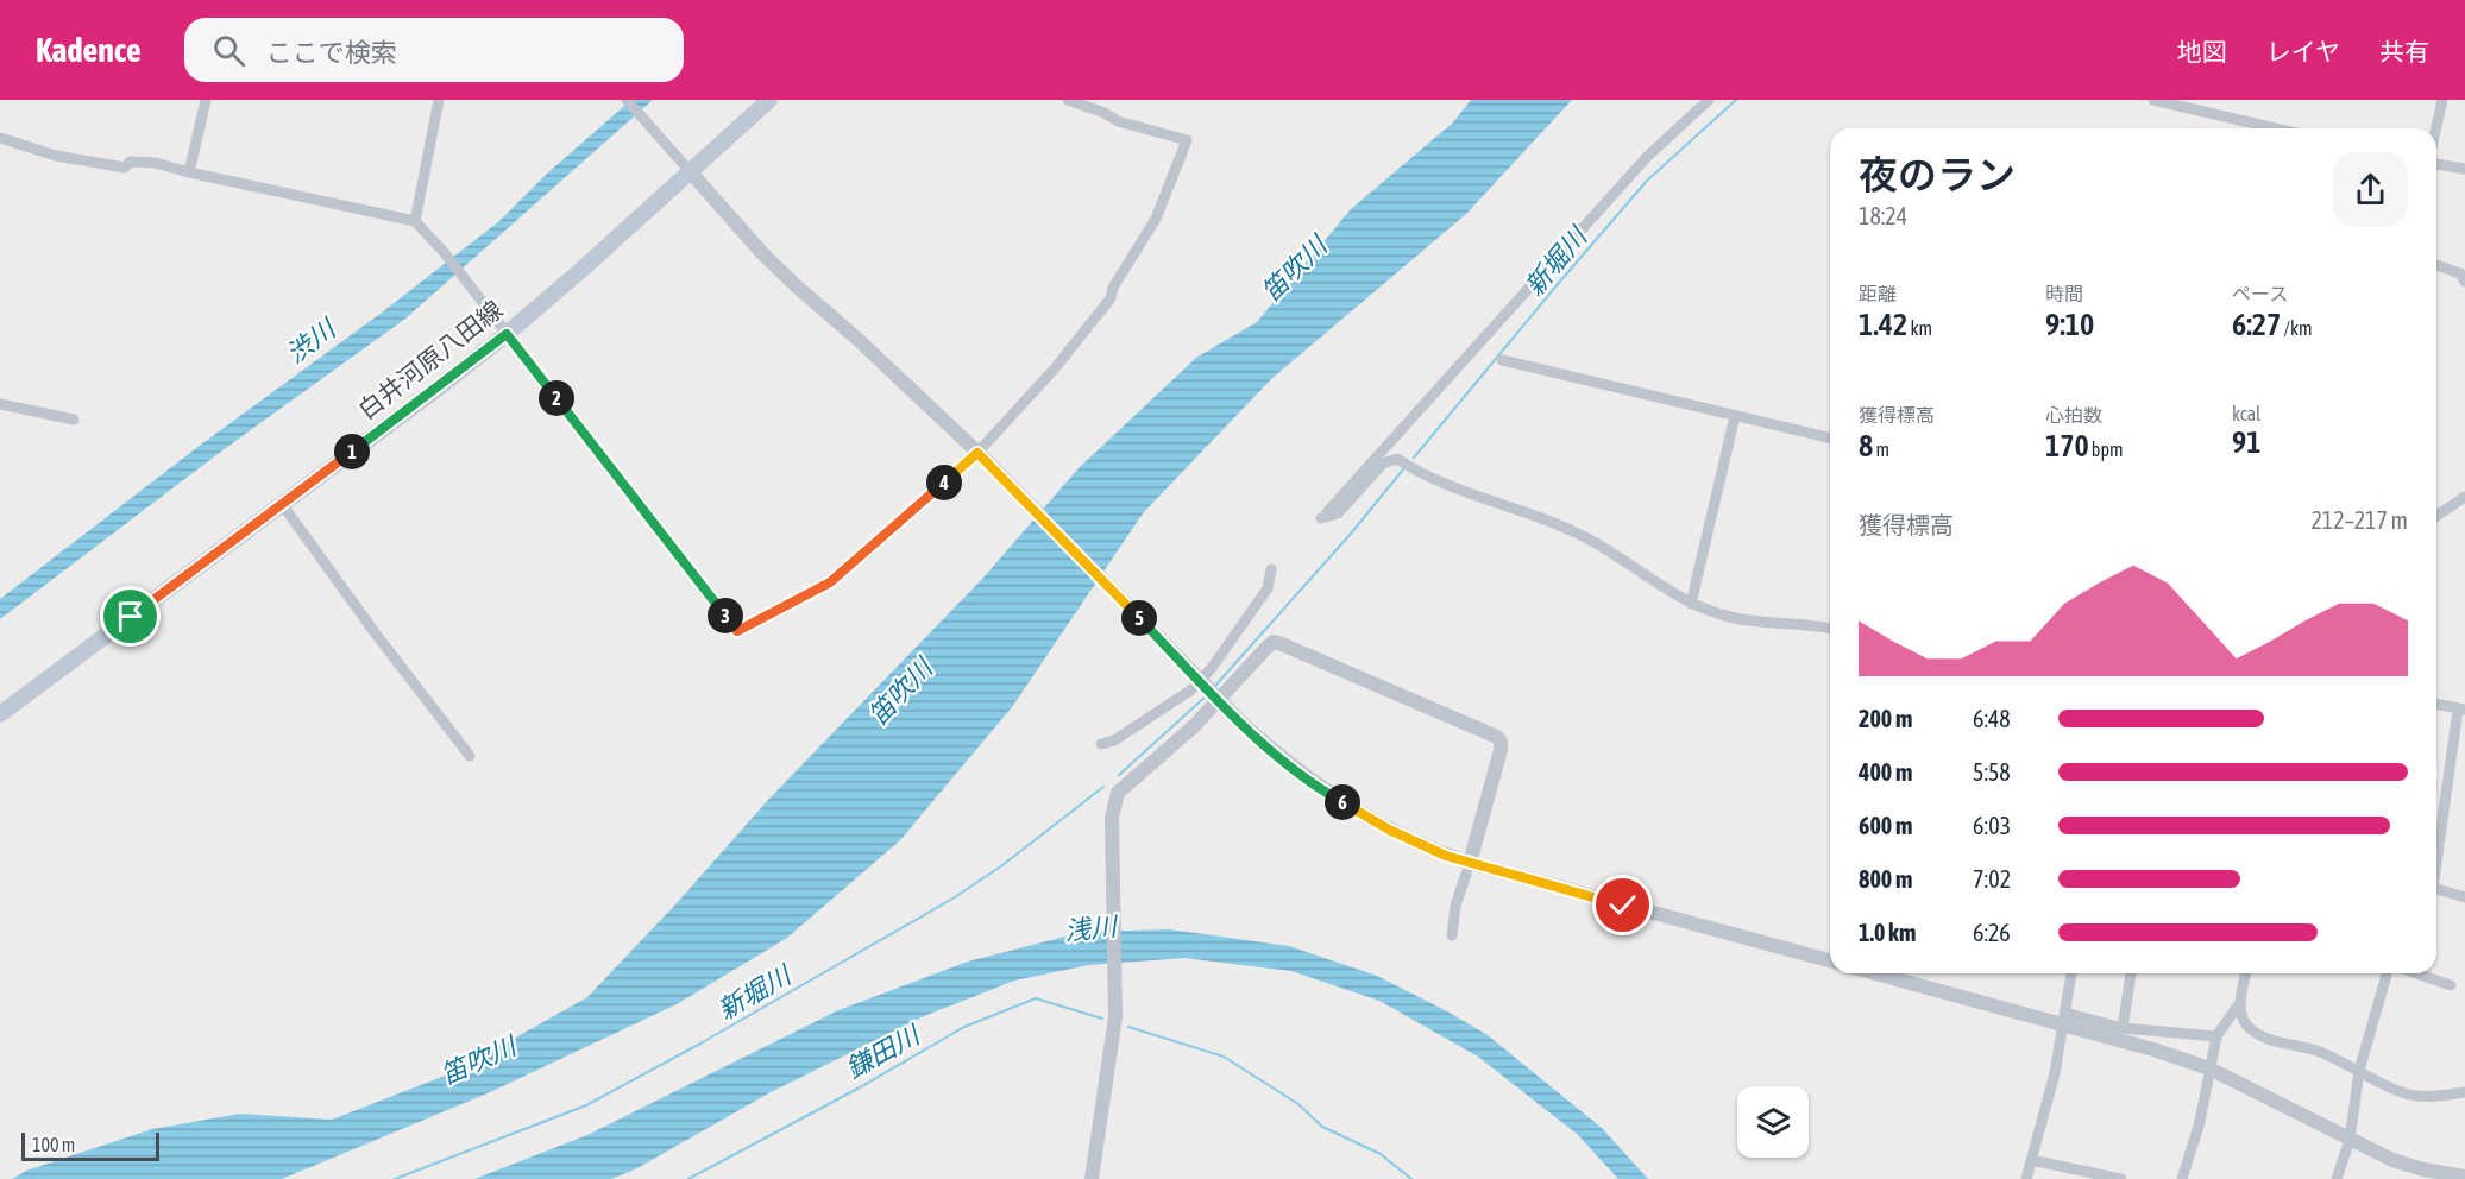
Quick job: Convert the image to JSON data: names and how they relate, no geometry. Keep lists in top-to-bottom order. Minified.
{"streets":{"main road":["白井河原八田線"]},"water":["新堀川","笛吹川","渋川","浅川","鎌田川"],"scale_bar":"100 m","page":{"header":"Kadence","search":"ここで検索","nav":["地図","レイヤ","共有"],"heading":["夜のラン","18:24"],"stats":[["距離","1.42 km"],["時間","9:10"],["ペース","6:27 /km"],["獲得標高","8 m"],["心拍数","170 bpm"],["kcal","91"]],"pins":["2","1","4","3","5","6"],"chart":["獲得標高","212–217 m"],"list":[{"name":"200 m","note":"6:48"},{"name":"400 m","note":"5:58"},{"name":"600 m","note":"6:03"},{"name":"800 m","note":"7:02"},{"name":"1.0 km","note":"6:26"}],"scale":"100 m"}}
